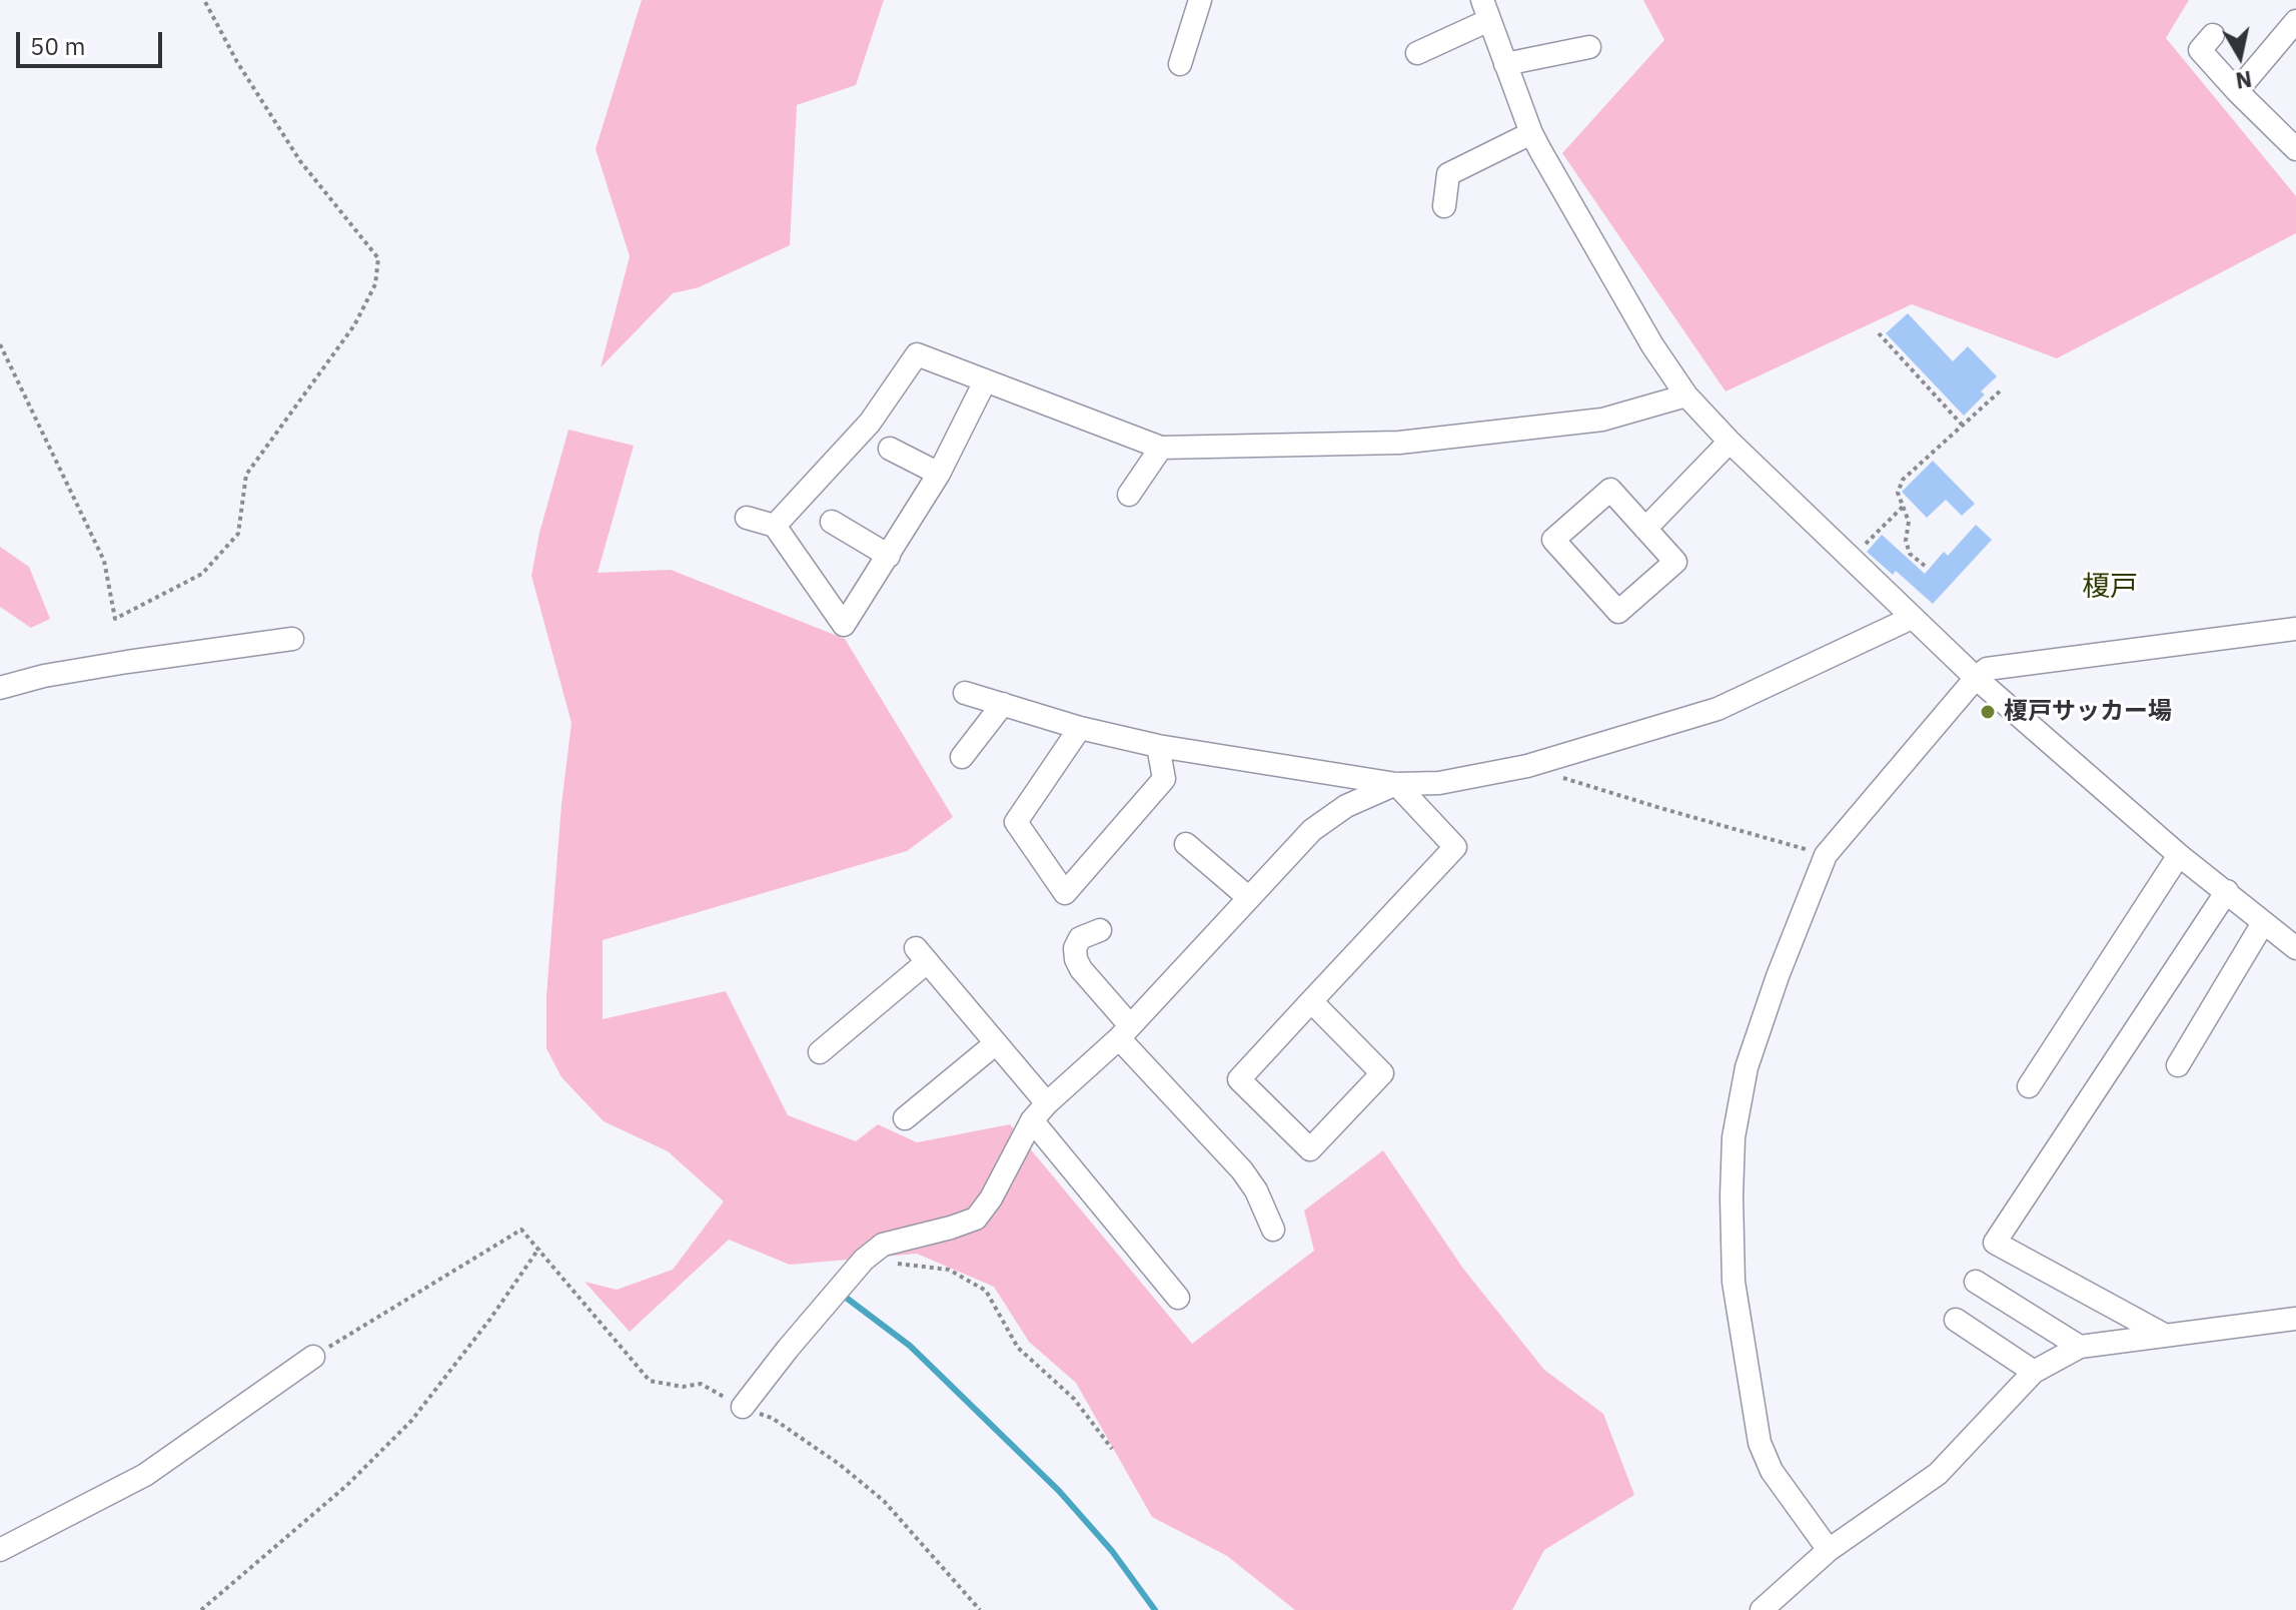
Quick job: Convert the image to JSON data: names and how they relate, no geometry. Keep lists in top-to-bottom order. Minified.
{"districts":["榎戸"],"places":["榎戸サッカー場"],"scale_bar":"50 m","north":"bottom"}
